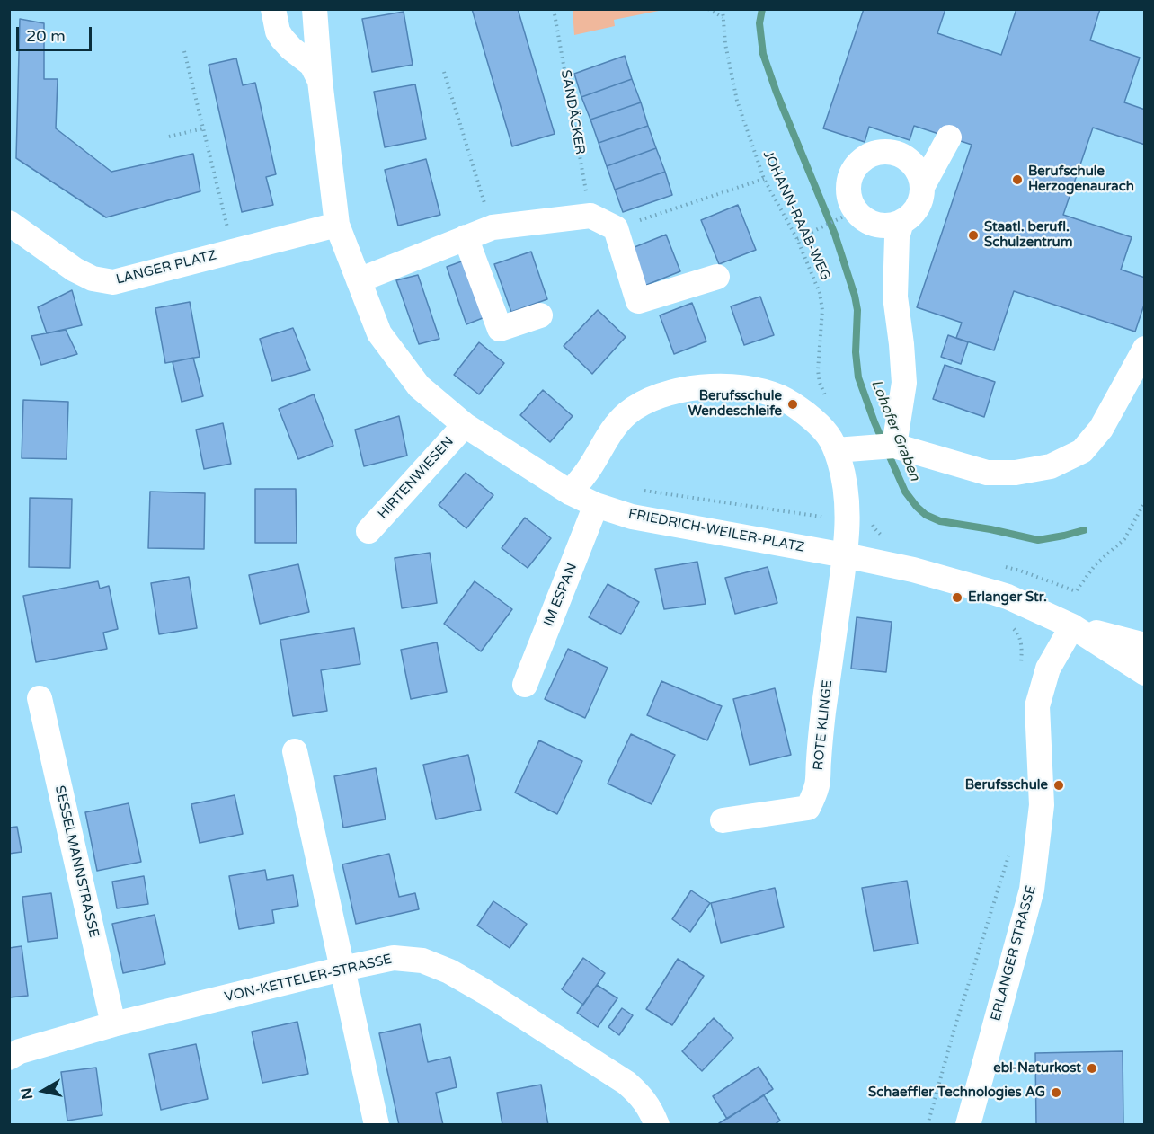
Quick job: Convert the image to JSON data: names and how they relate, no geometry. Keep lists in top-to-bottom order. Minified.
{"streets":{"street":["LANGER PLATZ","HIRTENWIESEN","FRIEDRICH-WEILER-PLATZ","IM ESPAN","ROTE KLINGE","SESSELMANNSTRASSE","ERLANGER STRASSE","VON-KETTELER-STRASSE"],"path":["SANDÄCKER","JOHANN-RAAB-WEG"]},"crossings":[["LANGER PLATZ","FRIEDRICH-WEILER-PLATZ"],["HIRTENWIESEN","FRIEDRICH-WEILER-PLATZ"],["FRIEDRICH-WEILER-PLATZ","IM ESPAN"],["FRIEDRICH-WEILER-PLATZ","ROTE KLINGE"],["FRIEDRICH-WEILER-PLATZ","ERLANGER STRASSE"],["SESSELMANNSTRASSE","VON-KETTELER-STRASSE"]],"water":["Lohofer Graben"],"places":["Berufschule Herzogenaurach","Staatl. berufl. Schulzentrum","Berufsschule Wendeschleife","Erlanger Str.","Berufsschule","ebl-Naturkost","Schaeffler Technologies AG"],"scale_bar":"20 m","north":"left"}
